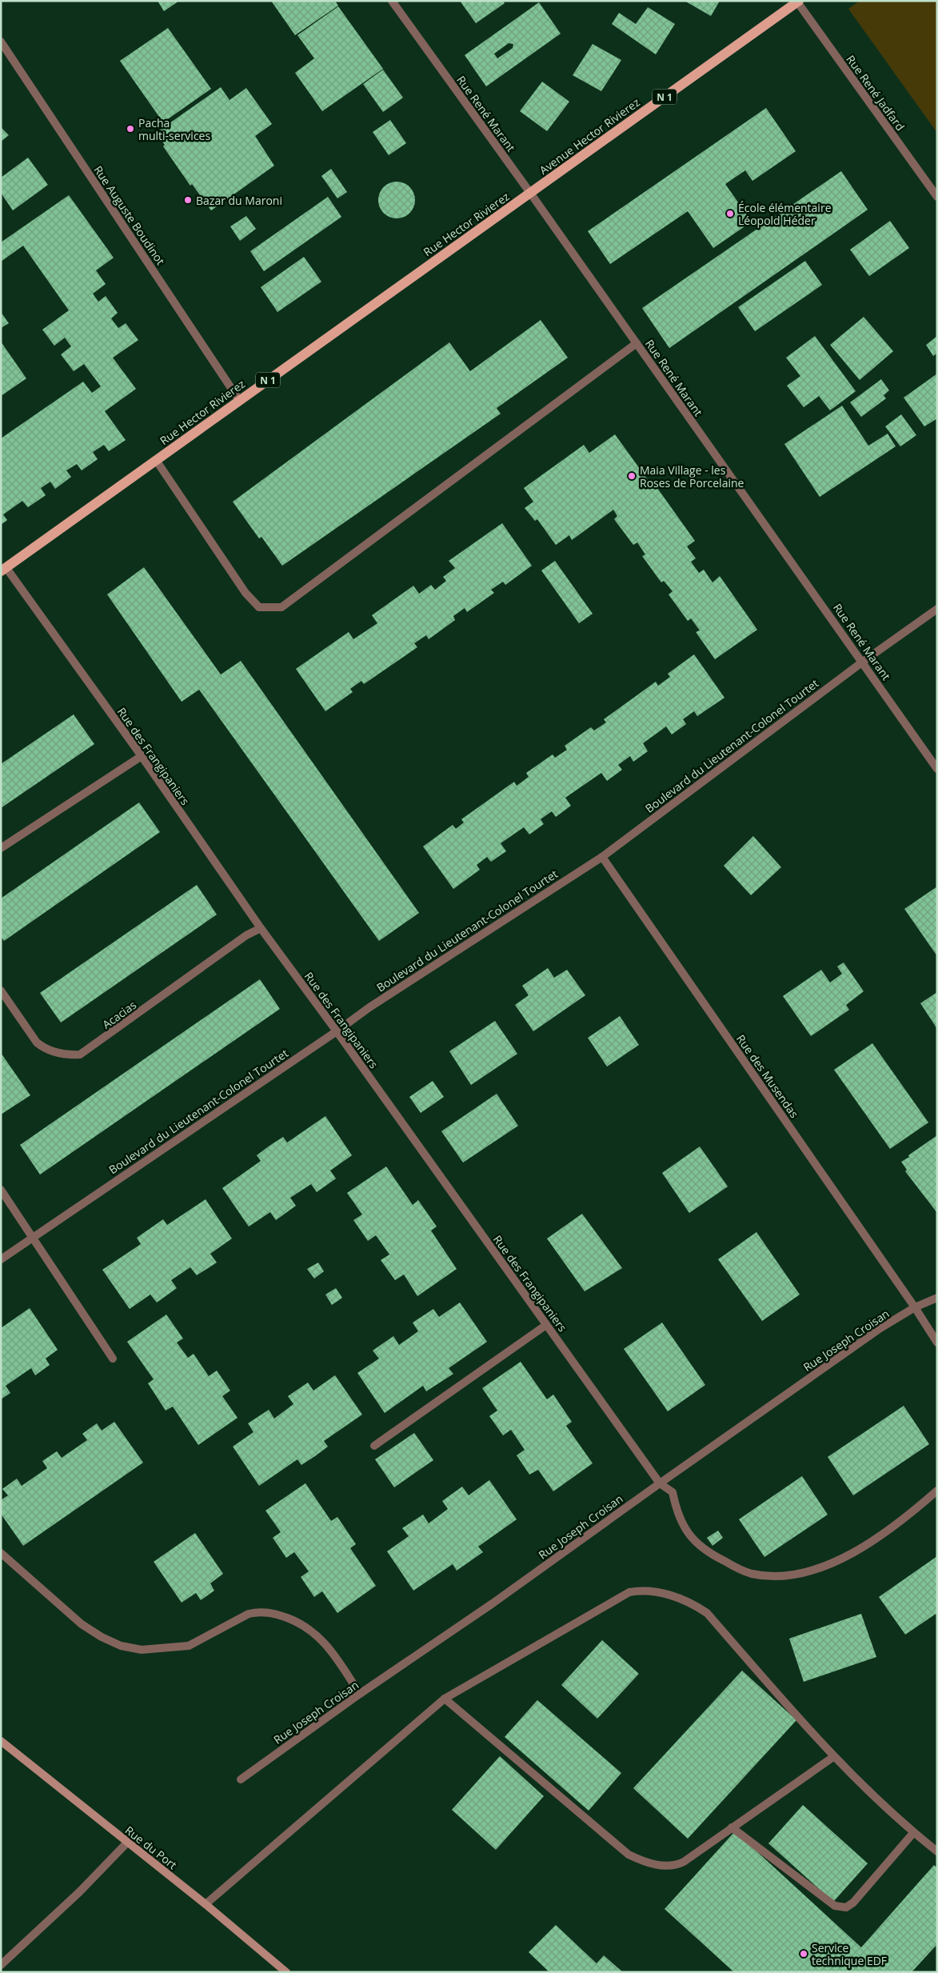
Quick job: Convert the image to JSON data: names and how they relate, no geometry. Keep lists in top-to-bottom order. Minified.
{"streets":{"main road":["N 1","Avenue Hector Rivierez","Rue Hector Rivierez"],"street":["Rue René Jadfard","Rue René Marant","Rue Auguste Boudinot","Boulevard du Lieutenant-Colonel Tourtet","Rue des Frangipaniers","Acacias","Rue des Musendas","Rue Joseph Croisan","Rue du Port"]},"crossings":[["Rue René Jadfard","Avenue Hector Rivierez"],["Rue René Marant","Avenue Hector Rivierez"],["Rue René Marant","Rue Hector Rivierez"],["Rue René Marant","Boulevard du Lieutenant-Colonel Tourtet"],["Avenue Hector Rivierez","Rue Hector Rivierez"],["Rue Auguste Boudinot","Rue Hector Rivierez"],["Rue Hector Rivierez","Rue des Frangipaniers"],["Boulevard du Lieutenant-Colonel Tourtet","Rue des Frangipaniers"],["Boulevard du Lieutenant-Colonel Tourtet","Rue des Musendas"],["Rue des Frangipaniers","Acacias"],["Rue des Frangipaniers","Rue Joseph Croisan"],["Rue des Musendas","Rue Joseph Croisan"]],"places":["Pacha multi-services","Bazar du Maroni","École élémentaire Léopold Héder","Maia Village - les Roses de Porcelaine","Service technique EDF"]}
